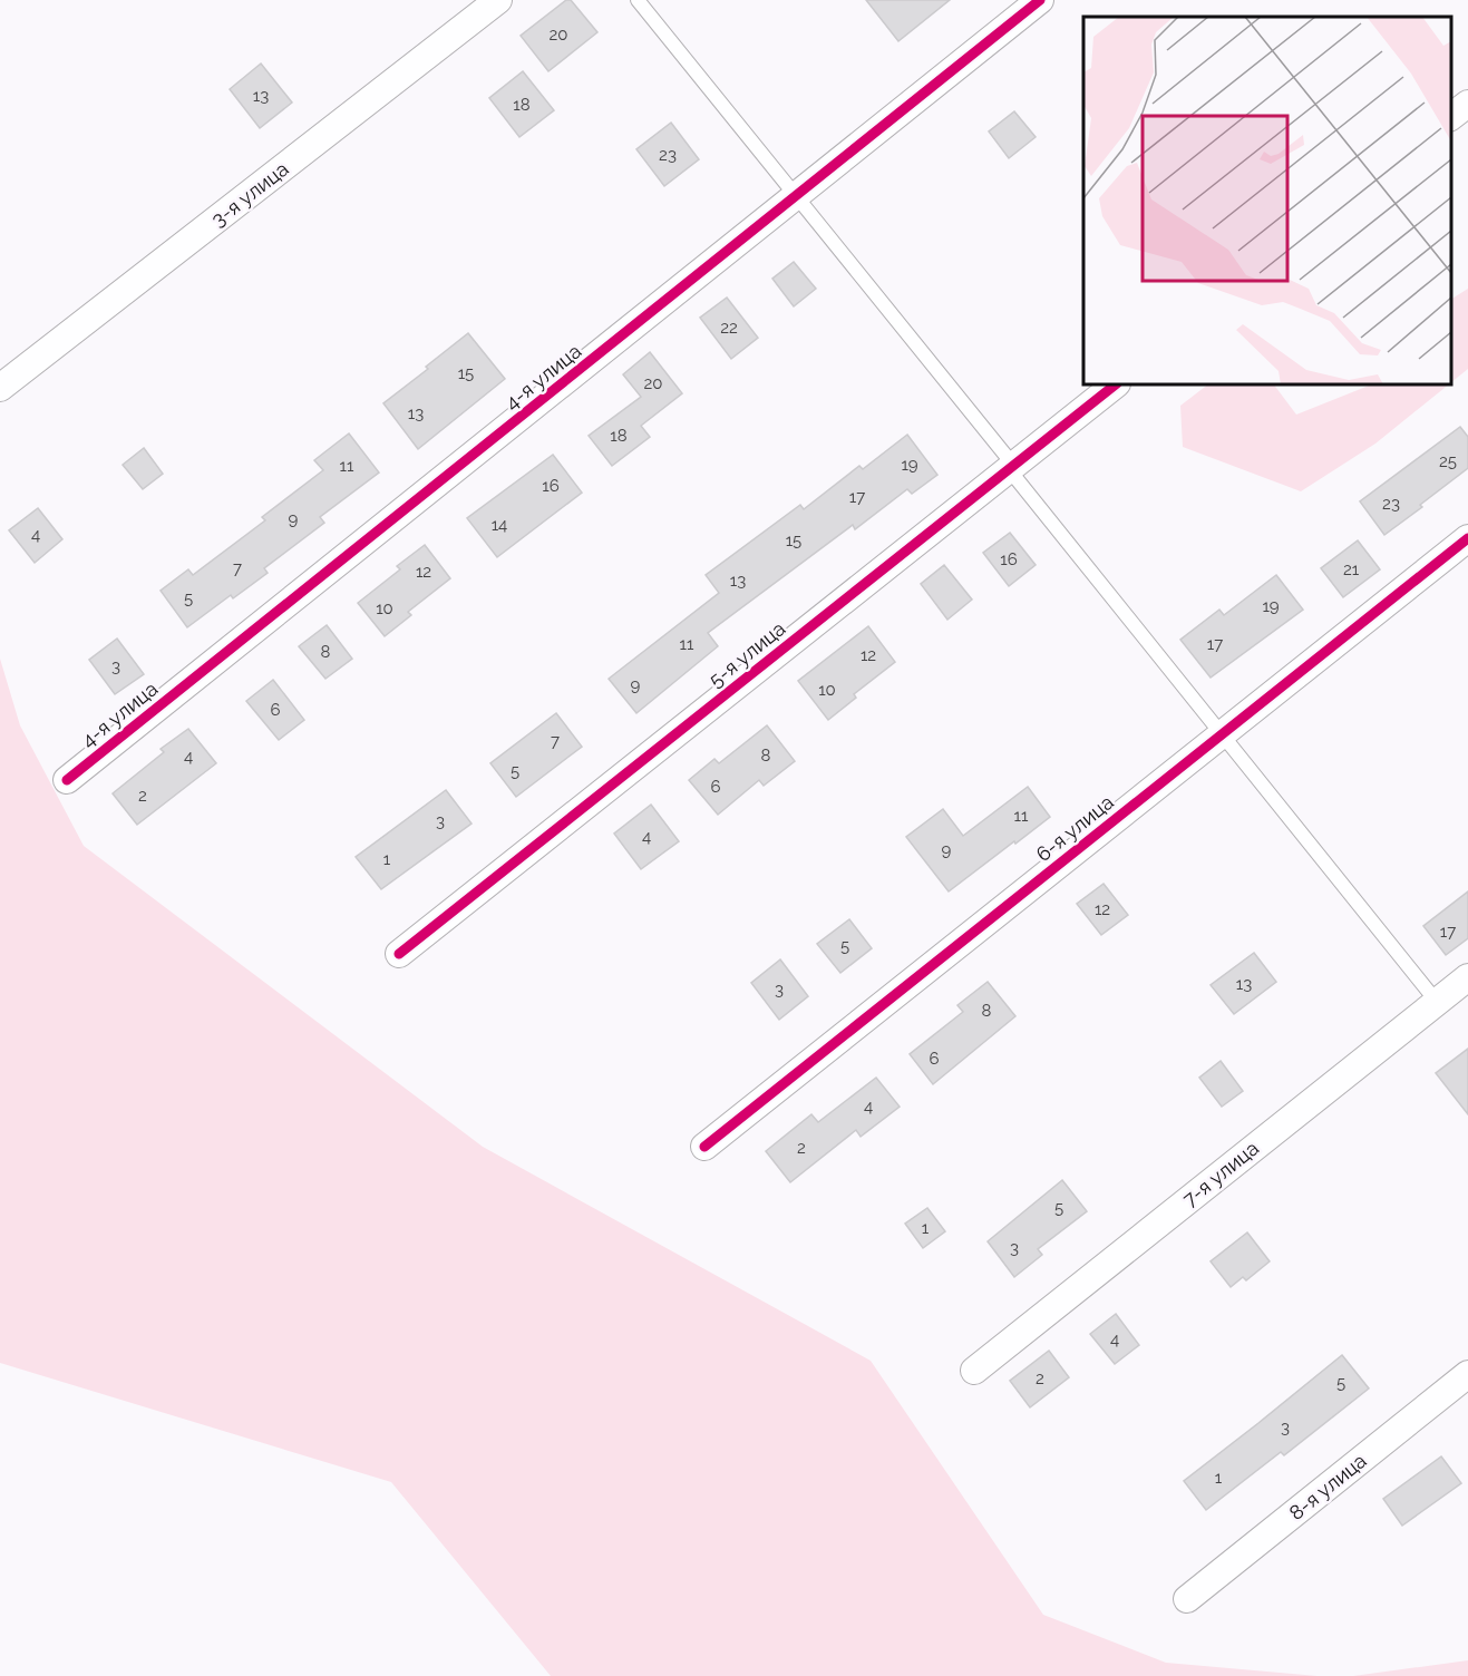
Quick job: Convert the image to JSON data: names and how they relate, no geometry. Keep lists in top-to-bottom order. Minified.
{"streets":{"street":["3-я улица","4-я улица","5-я улица","6-я улица","7-я улица","8-я улица"]},"house_numbers":["20","13","18","23","22","15","20","13","18","25","19","11","16","17","23","9","14","4","15","16","7","21","12","13","5","19","10","11","17","8","12","3","9","10","6","7","8","4","5","6","2","11","3","4","9","1","12","17","5","13","3","8","6","4","2","5","1","3","4","2","5","3","1"]}
